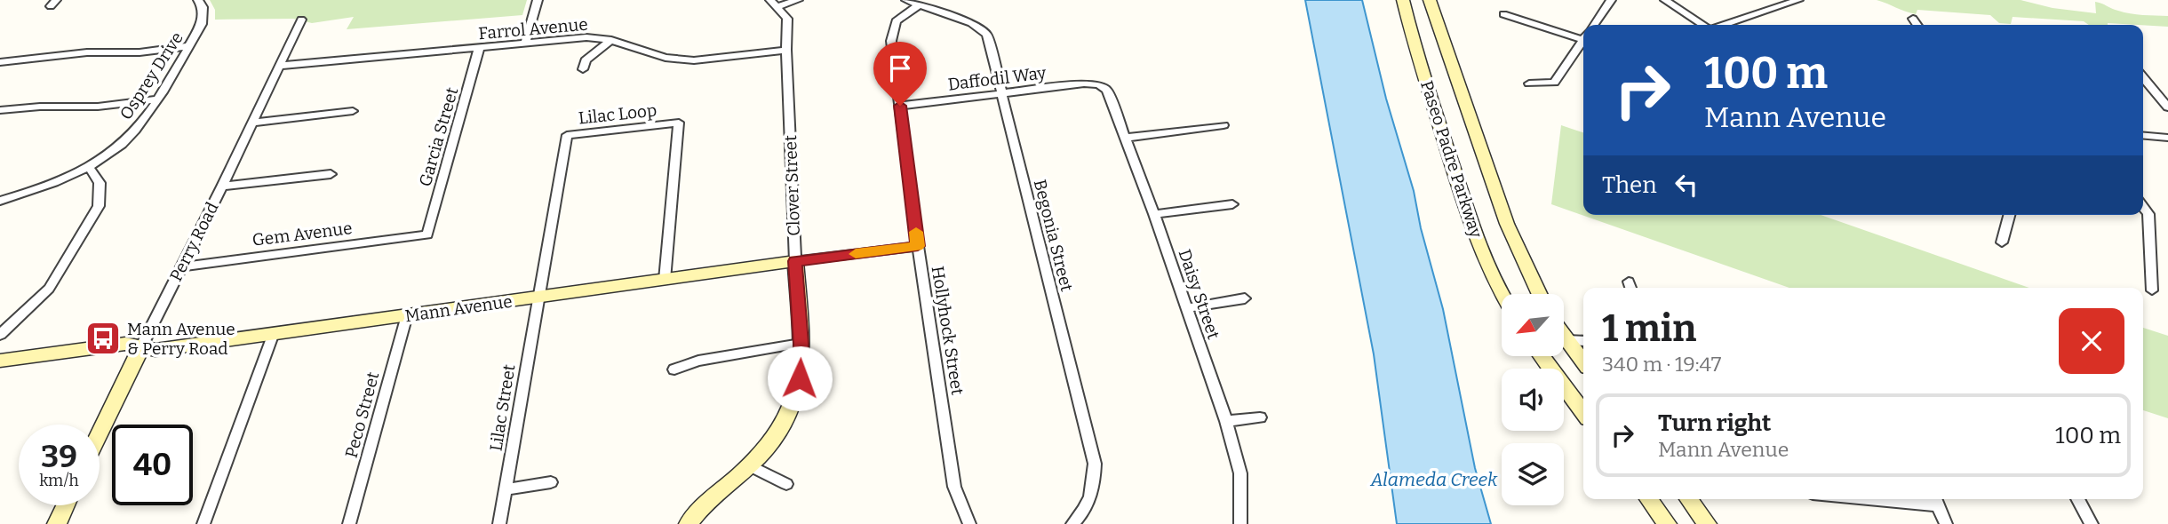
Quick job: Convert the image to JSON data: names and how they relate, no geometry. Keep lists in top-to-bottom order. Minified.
{"streets":{"main road":["Paseo Padre Parkway","Clover Street","Perry Road","Mann Avenue"],"street":["Farrol Avenue","Osprey Drive","Daffodil Way","Lilac Loop","Garcia Street","Gem Avenue","Begonia Street","Daisy Street","Hollyhock Street","Lilac Street","Peco Street"]},"crossings":[["Farrol Avenue","Garcia Street"],["Farrol Avenue","Clover Street"],["Farrol Avenue","Perry Road"],["Daffodil Way","Begonia Street"],["Daffodil Way","Daisy Street"],["Daffodil Way","Hollyhock Street"],["Lilac Loop","Mann Avenue"],["Lilac Loop","Lilac Street"],["Garcia Street","Gem Avenue"],["Clover Street","Mann Avenue"],["Gem Avenue","Perry Road"],["Begonia Street","Hollyhock Street"],["Perry Road","Mann Avenue"],["Mann Avenue","Hollyhock Street"],["Mann Avenue","Lilac Street"],["Mann Avenue","Peco Street"]],"water":["Alameda Creek"],"places":{"bus stop":["Mann Avenue & Perry Road"]},"north":"bottom left","page":{"turn":["100 m","Mann Avenue"],"then":"Then","heading":["1 min","340 m · 19:47"],"list":[{"name":"Turn right","note":"Mann Avenue","value":"100 m"}],"speed":"39 km/h","limit":"40"}}
